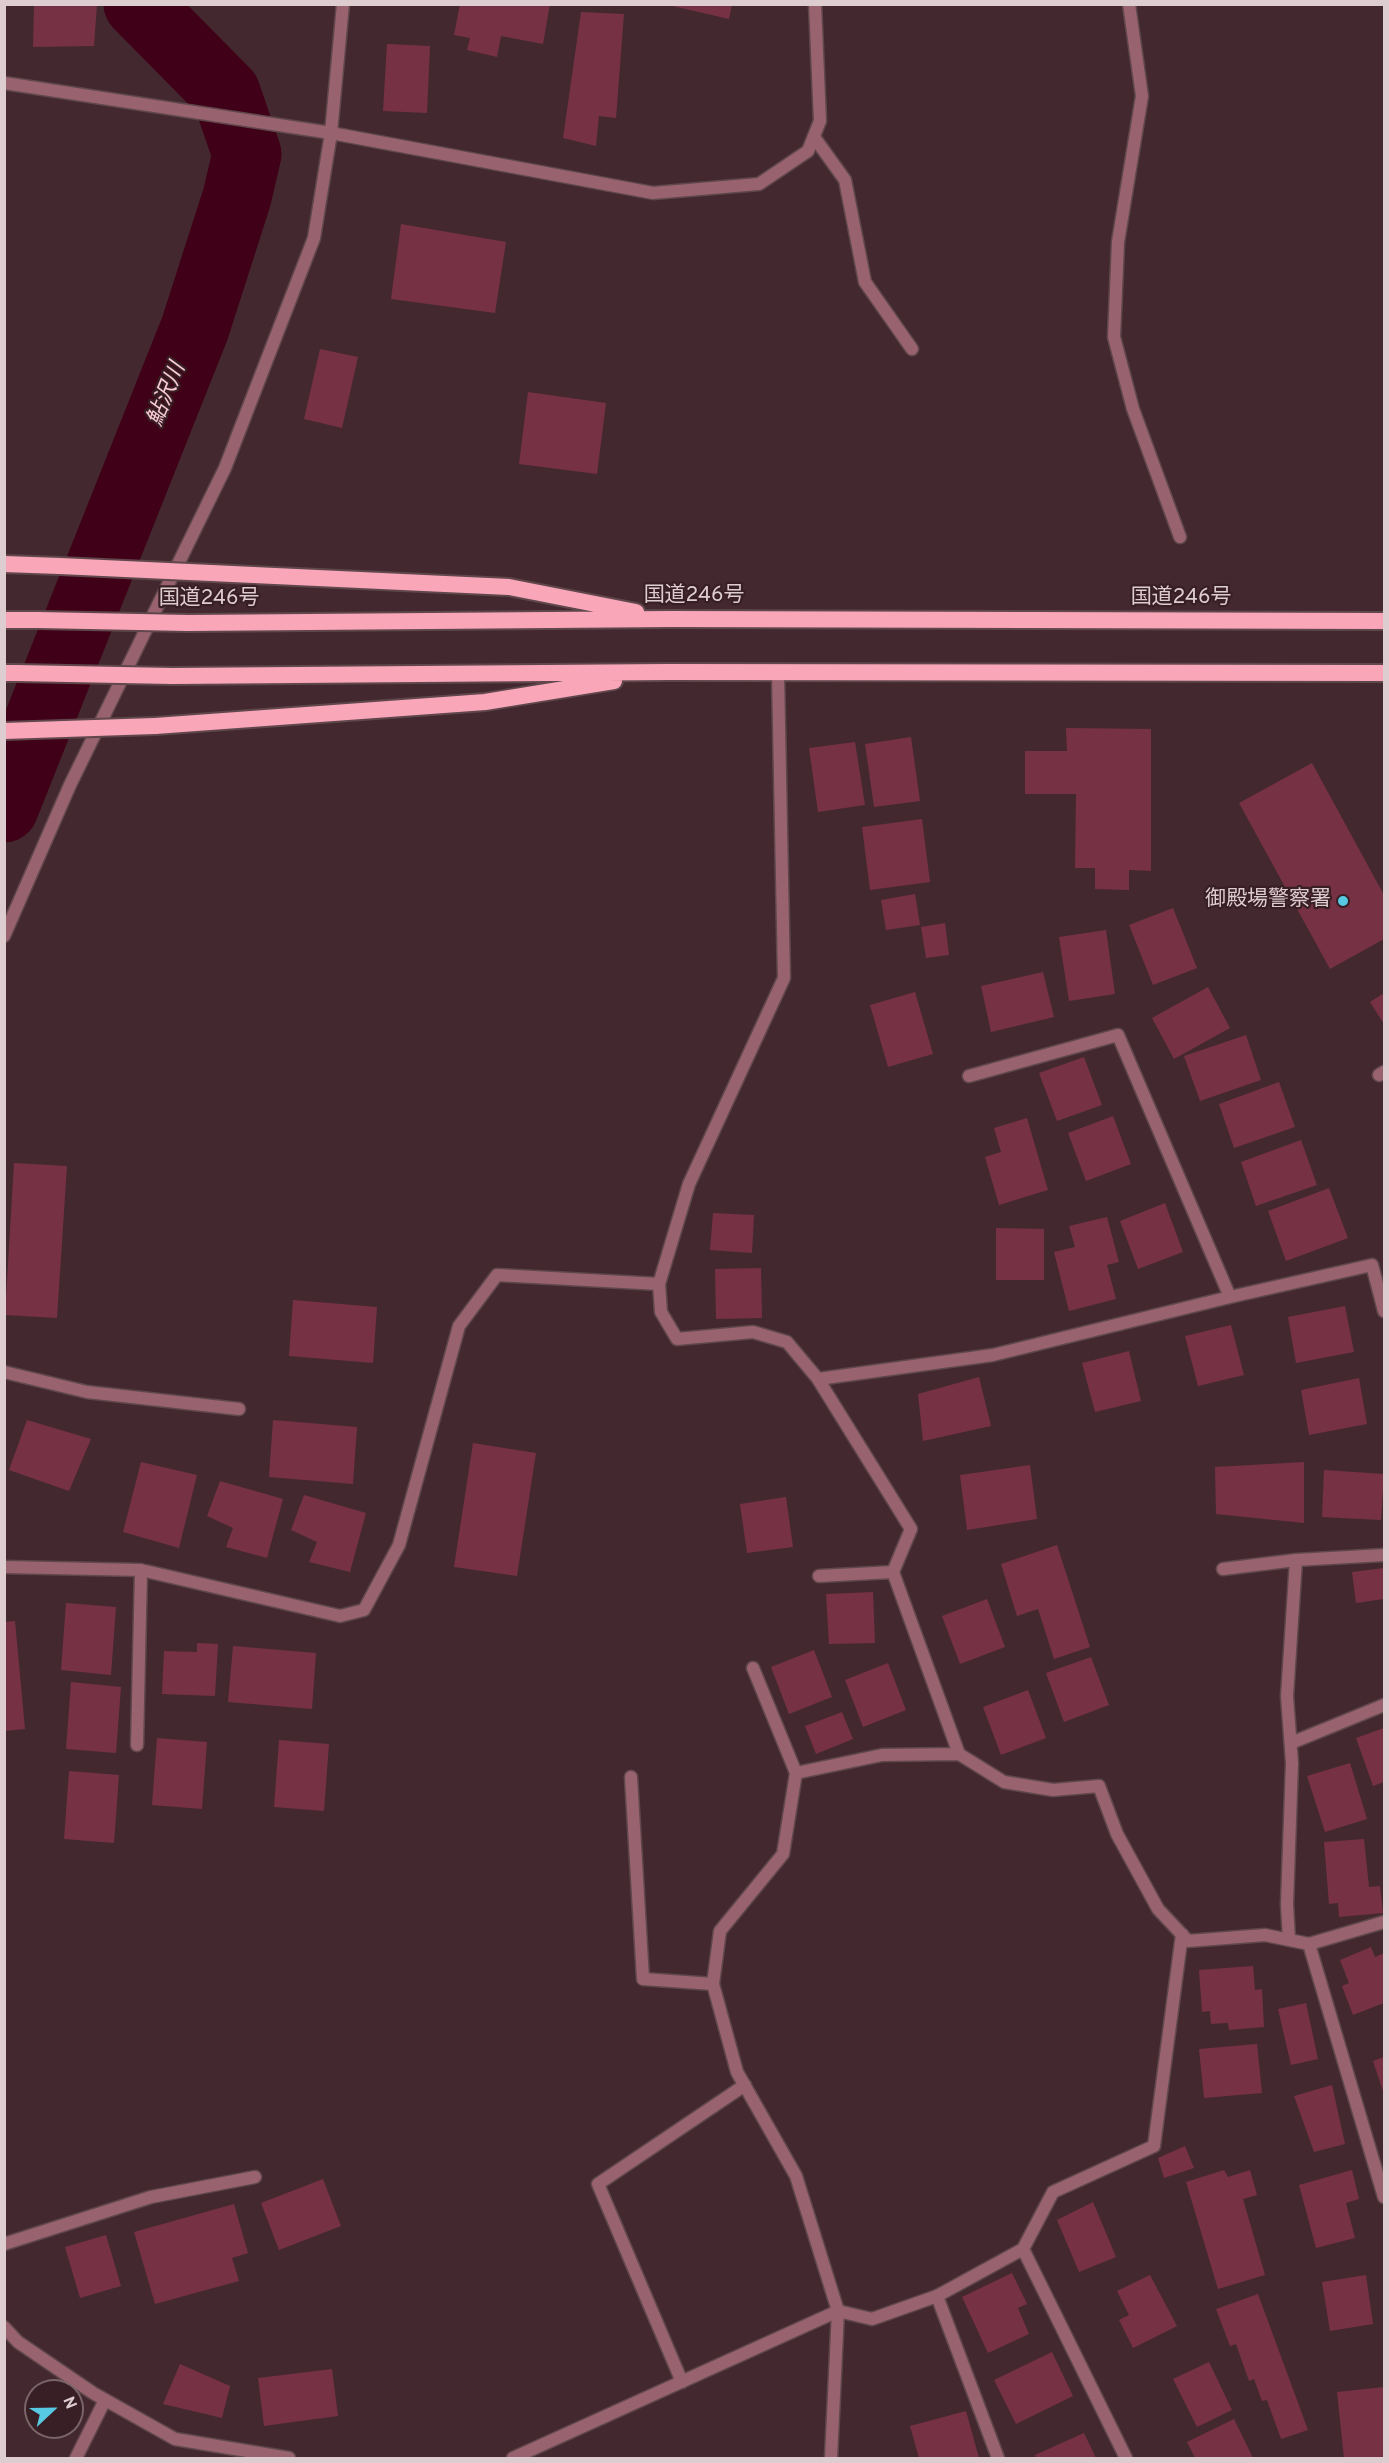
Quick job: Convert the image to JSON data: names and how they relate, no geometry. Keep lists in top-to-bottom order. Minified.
{"streets":{"highway":["国道246号"]},"water":["鮎沢川"],"places":["御殿場警察署"],"north":"right"}
